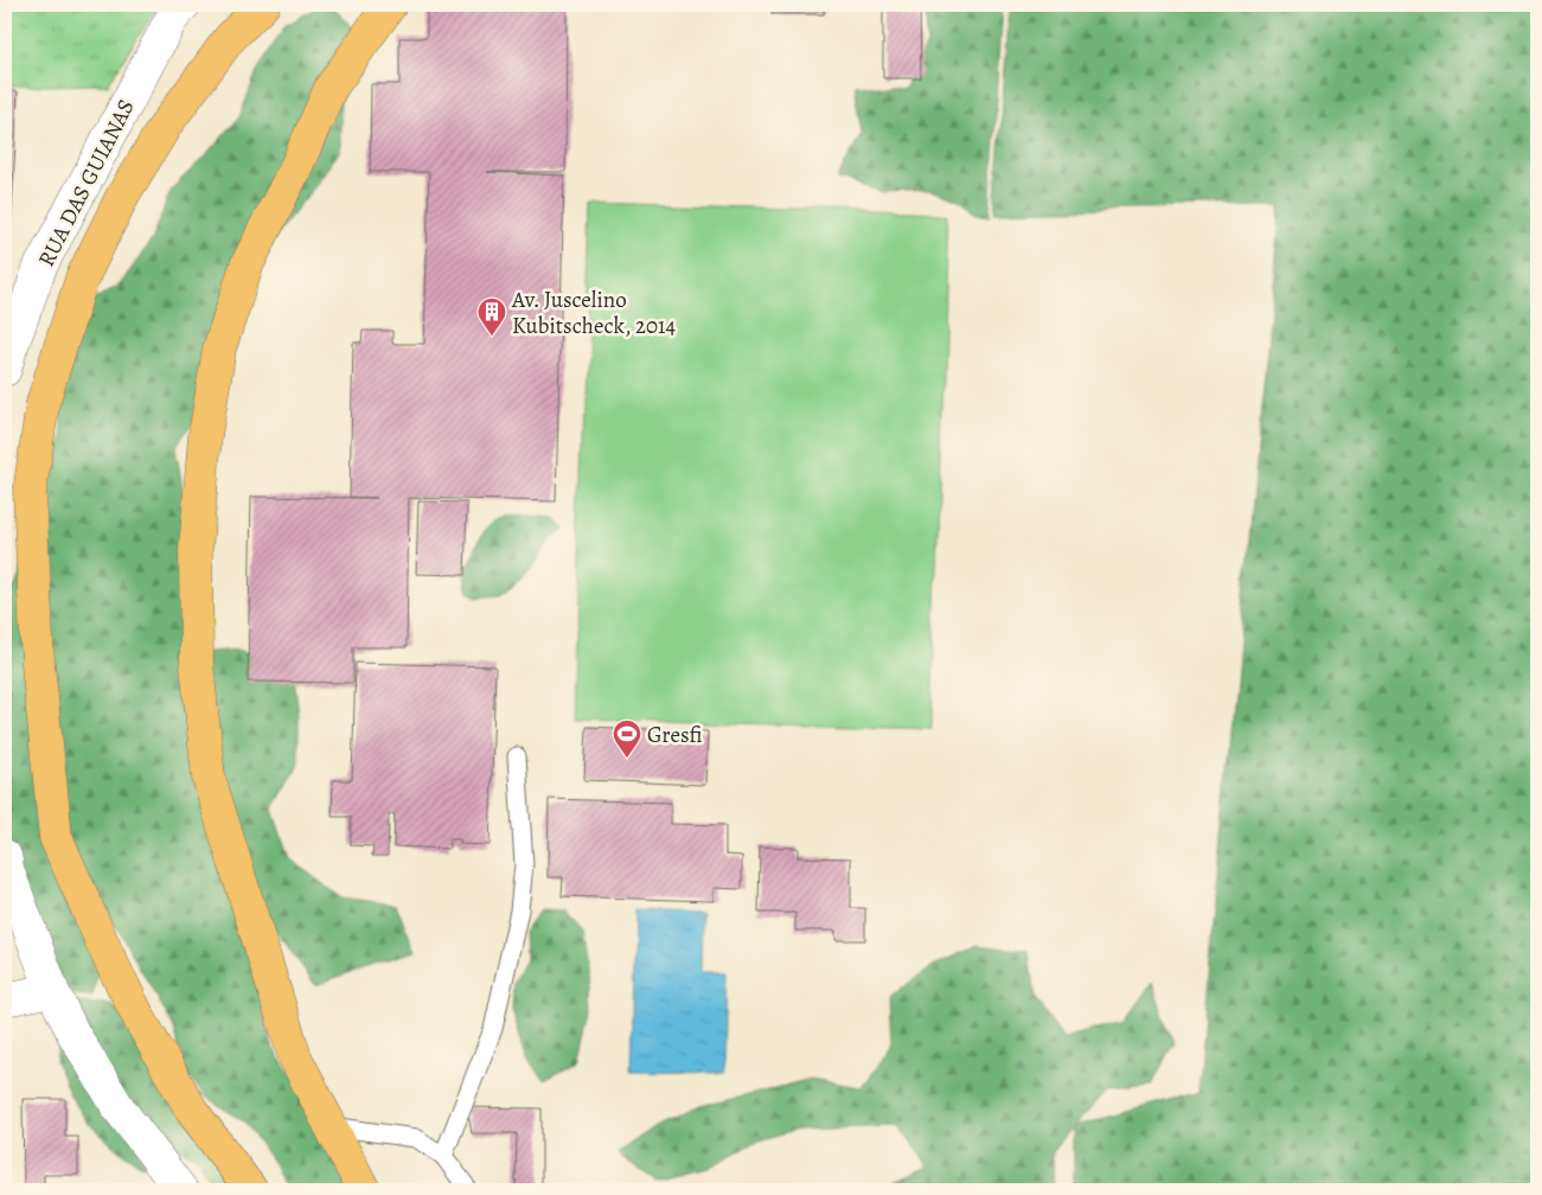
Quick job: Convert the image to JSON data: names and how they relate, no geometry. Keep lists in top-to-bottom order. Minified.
{"streets":{"street":["RUA DAS GUIANAS"]},"places":{"building":["Av. Juscelino Kubitscheck, 2014"],"sports":["Gresfi"]}}
